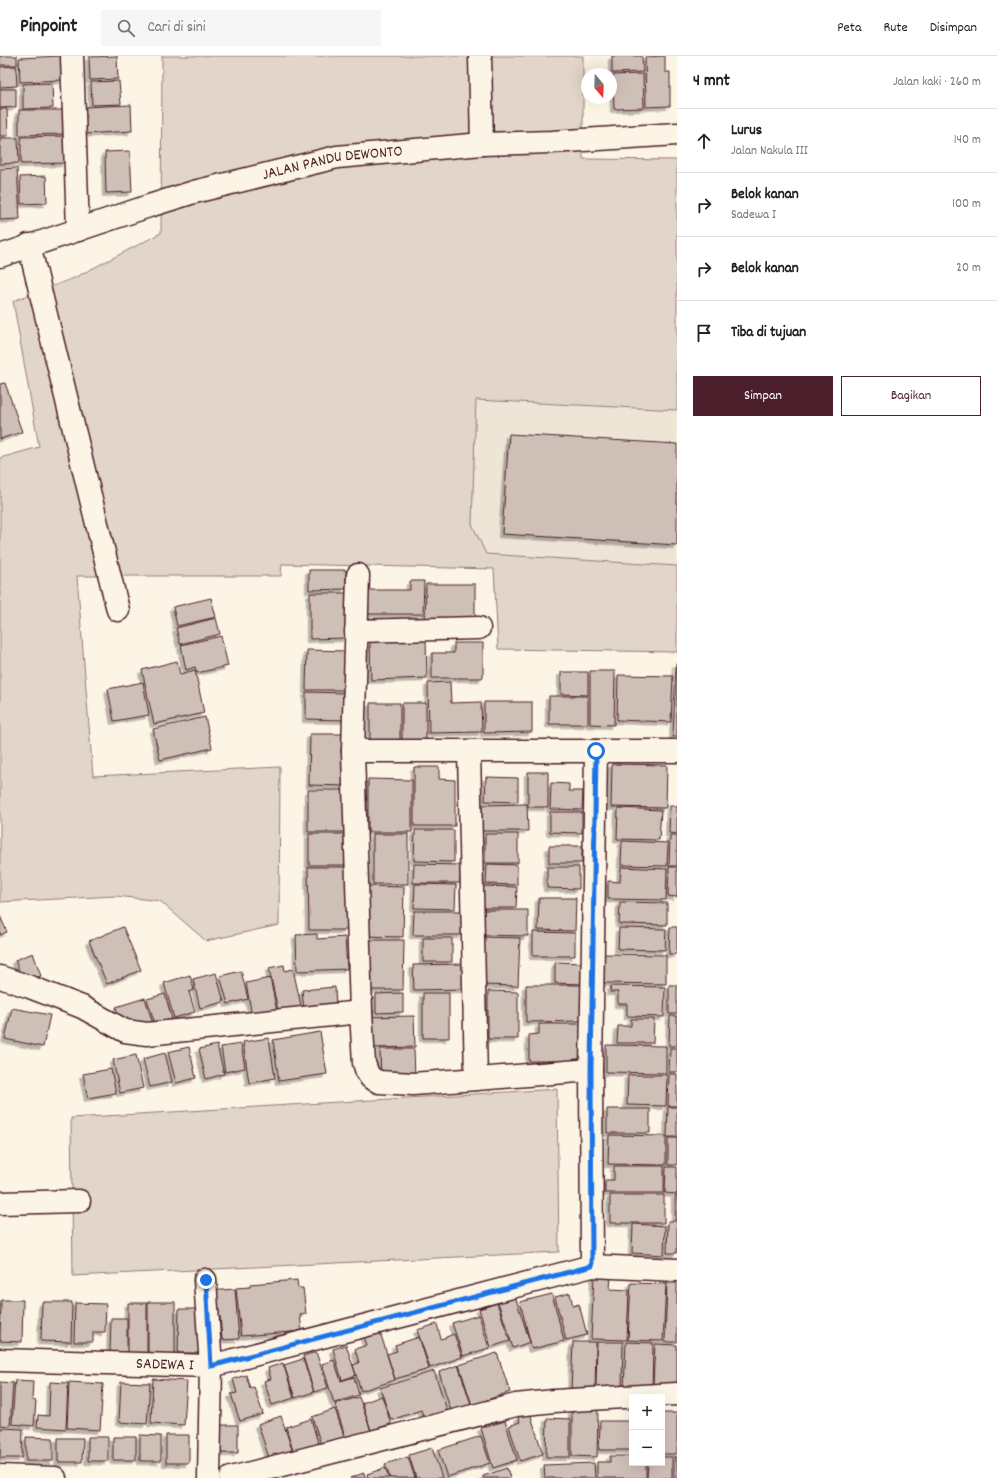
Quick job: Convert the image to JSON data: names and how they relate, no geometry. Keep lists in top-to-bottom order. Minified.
{"streets":{"street":["JALAN PANDU DEWONTO","SADEWA I"]},"north":"bottom","page":{"header":"Pinpoint","search":"Cari di sini","nav":["Peta","Rute","Disimpan"],"heading":["4 mnt","Jalan kaki · 260 m"],"list":[["Lurus","Jalan Nakula III","140 m"],["Belok kanan","Sadewa I","100 m"],["Belok kanan","20 m"],"Tiba di tujuan"],"buttons":["Simpan","Bagikan"],"map_buttons":["+","−"]}}
